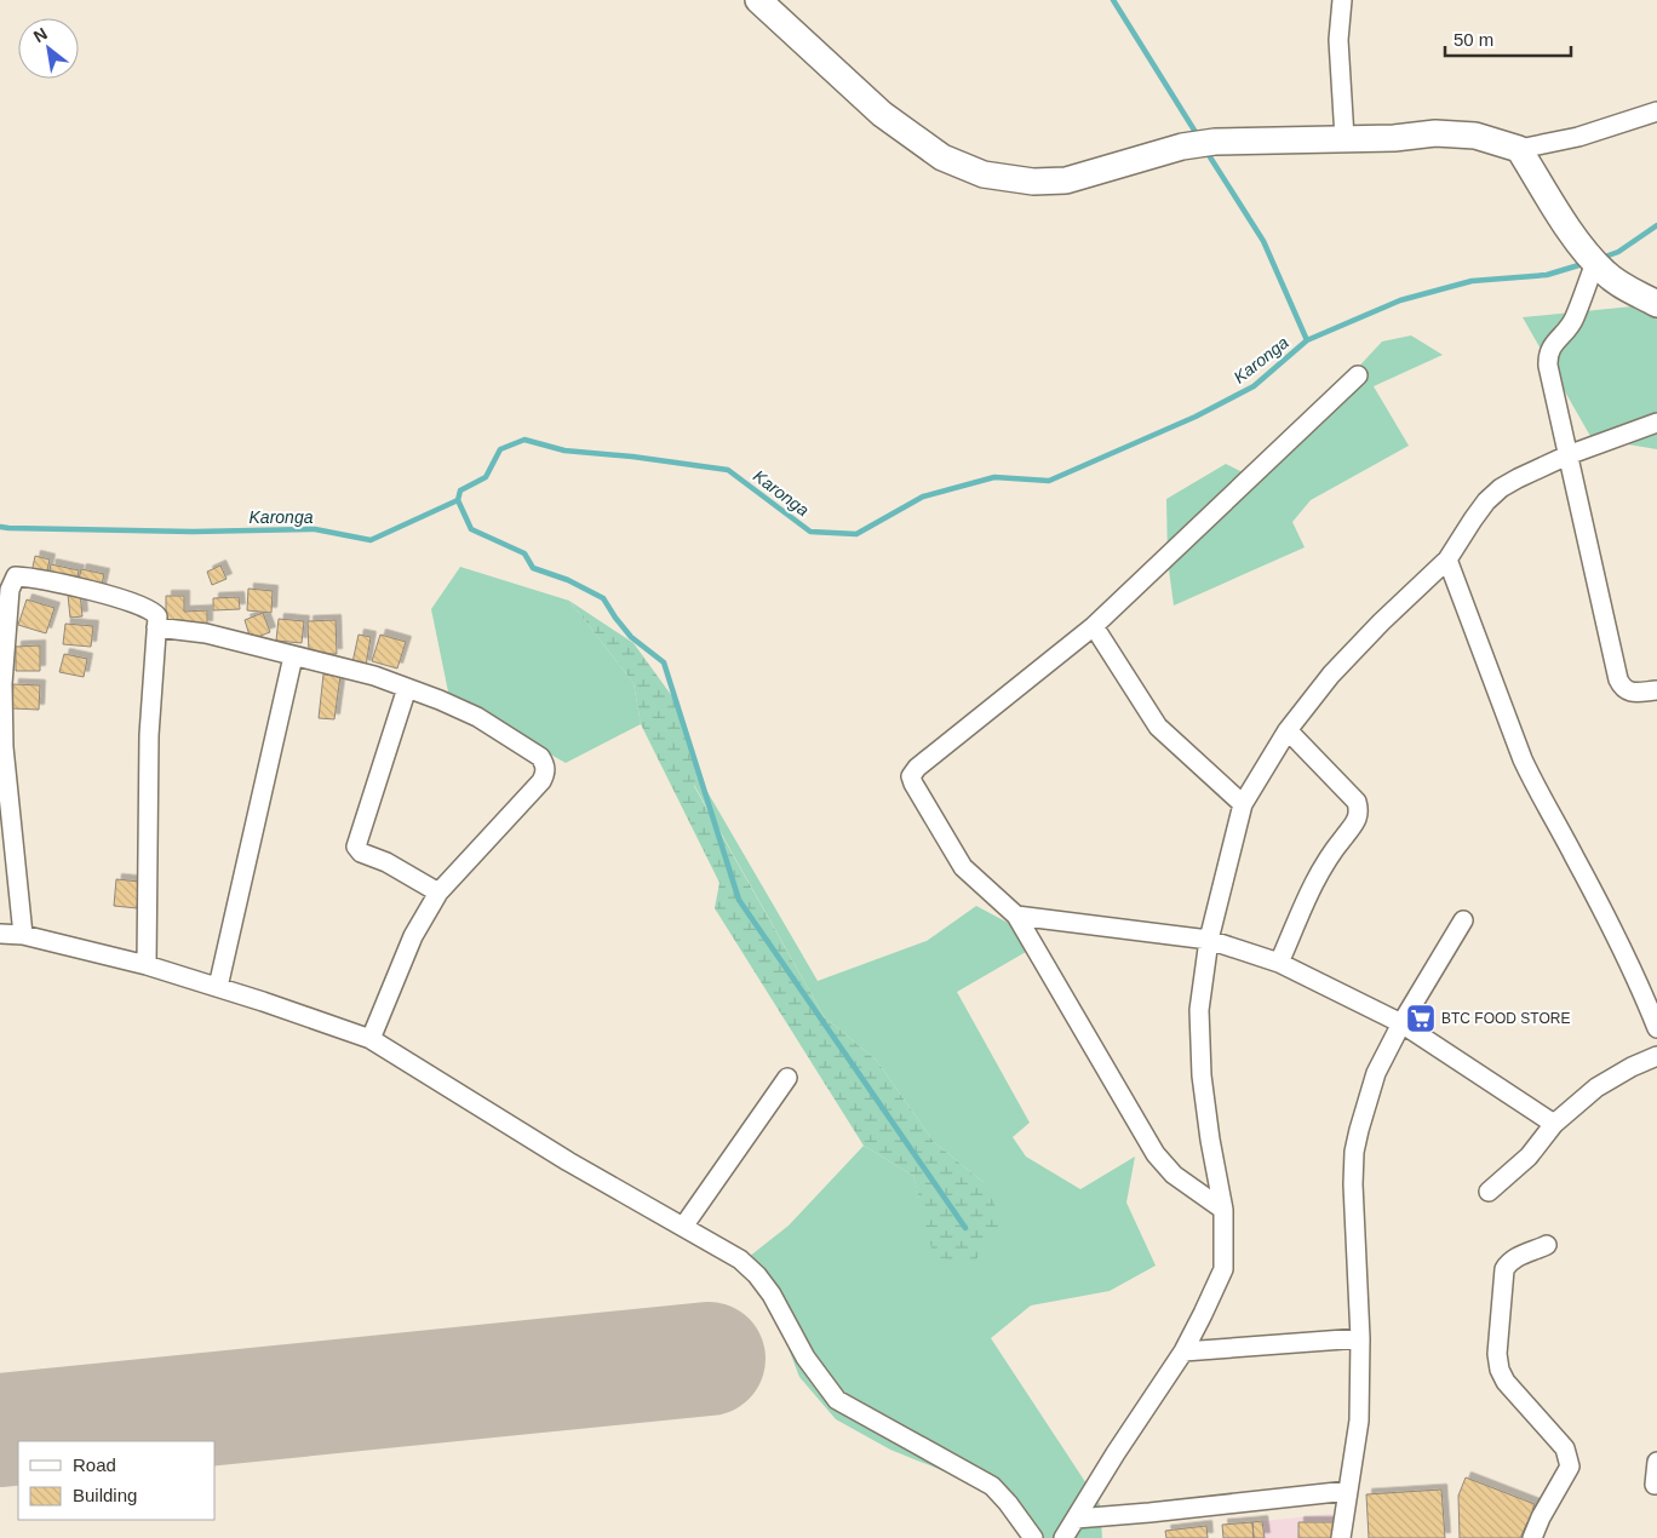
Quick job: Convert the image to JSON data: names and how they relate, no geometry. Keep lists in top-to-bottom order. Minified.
{"water":["Karonga"],"places":{"supermarket":["BTC FOOD STORE"]},"legend":["Road","Building"],"scale_bar":"50 m","north":"top left"}
